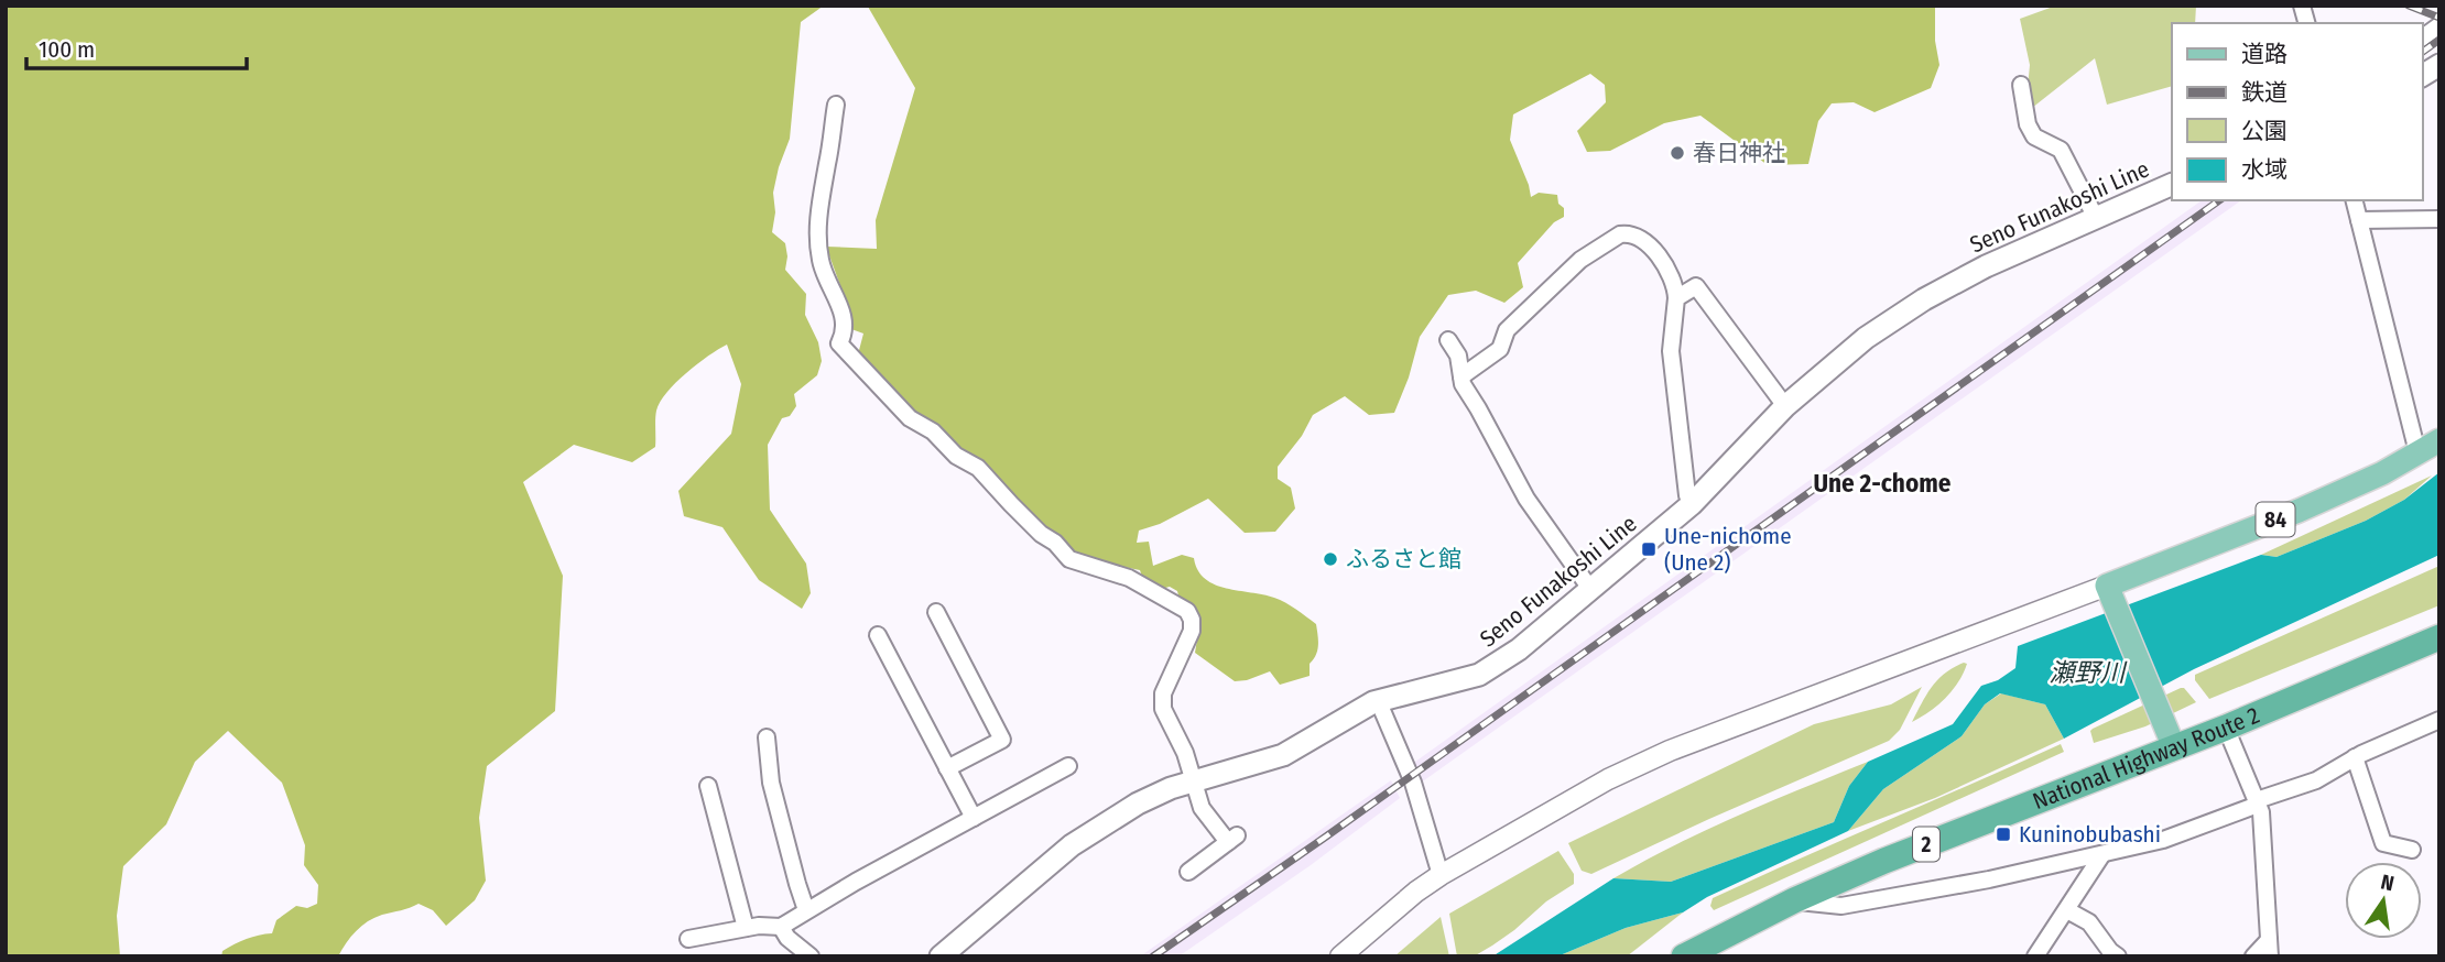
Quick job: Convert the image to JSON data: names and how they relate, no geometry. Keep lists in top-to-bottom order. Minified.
{"streets":{"highway":["National Highway Route 2","2"],"main road":["Seno Funakoshi Line","84"]},"districts":["Une 2-chome"],"water":["瀬野川"],"places":{"other":["春日神社","ふるさと館"],"transit":["Une-nichome (Une 2)","Kuninobubashi"]},"legend":["道路","鉄道","公園","水域"],"scale_bar":"100 m","north":"top"}
